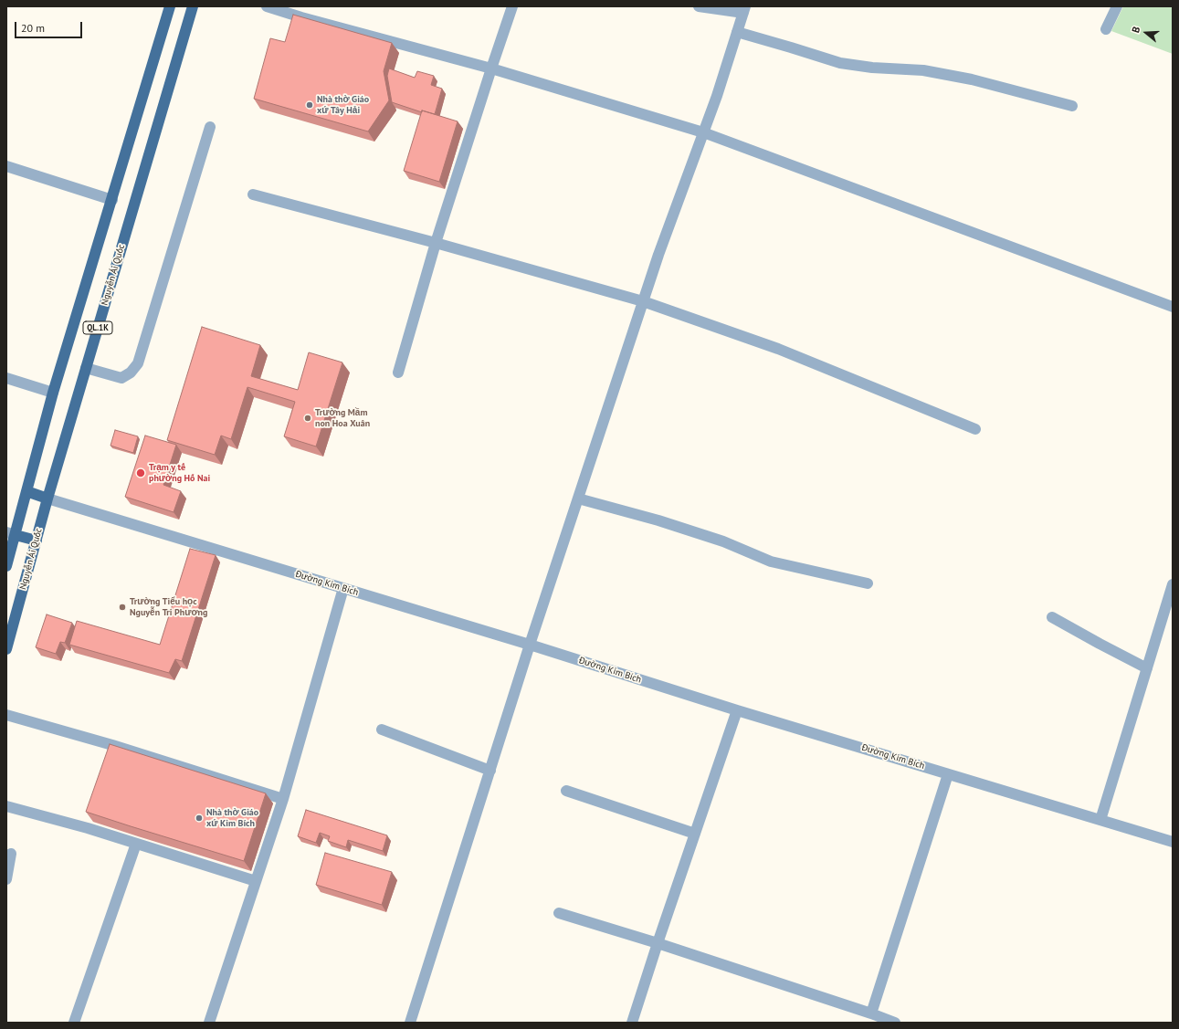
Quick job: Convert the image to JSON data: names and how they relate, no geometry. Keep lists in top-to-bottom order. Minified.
{"streets":{"main road":["Nguyễn Ái Quốc","QL.1K"],"street":["Đường Kim Bích"]},"crossings":[["Nguyễn Ái Quốc","Đường Kim Bích"]],"places":["Nhà thờ Giáo xứ Tây Hải","Trường Mầm non Hoa Xuân","Trạm y tế phường Hố Nai","Trường Tiểu học Nguyễn Tri Phương","Nhà thờ Giáo xứ Kim Bích"],"scale_bar":"20 m","north":"left"}
